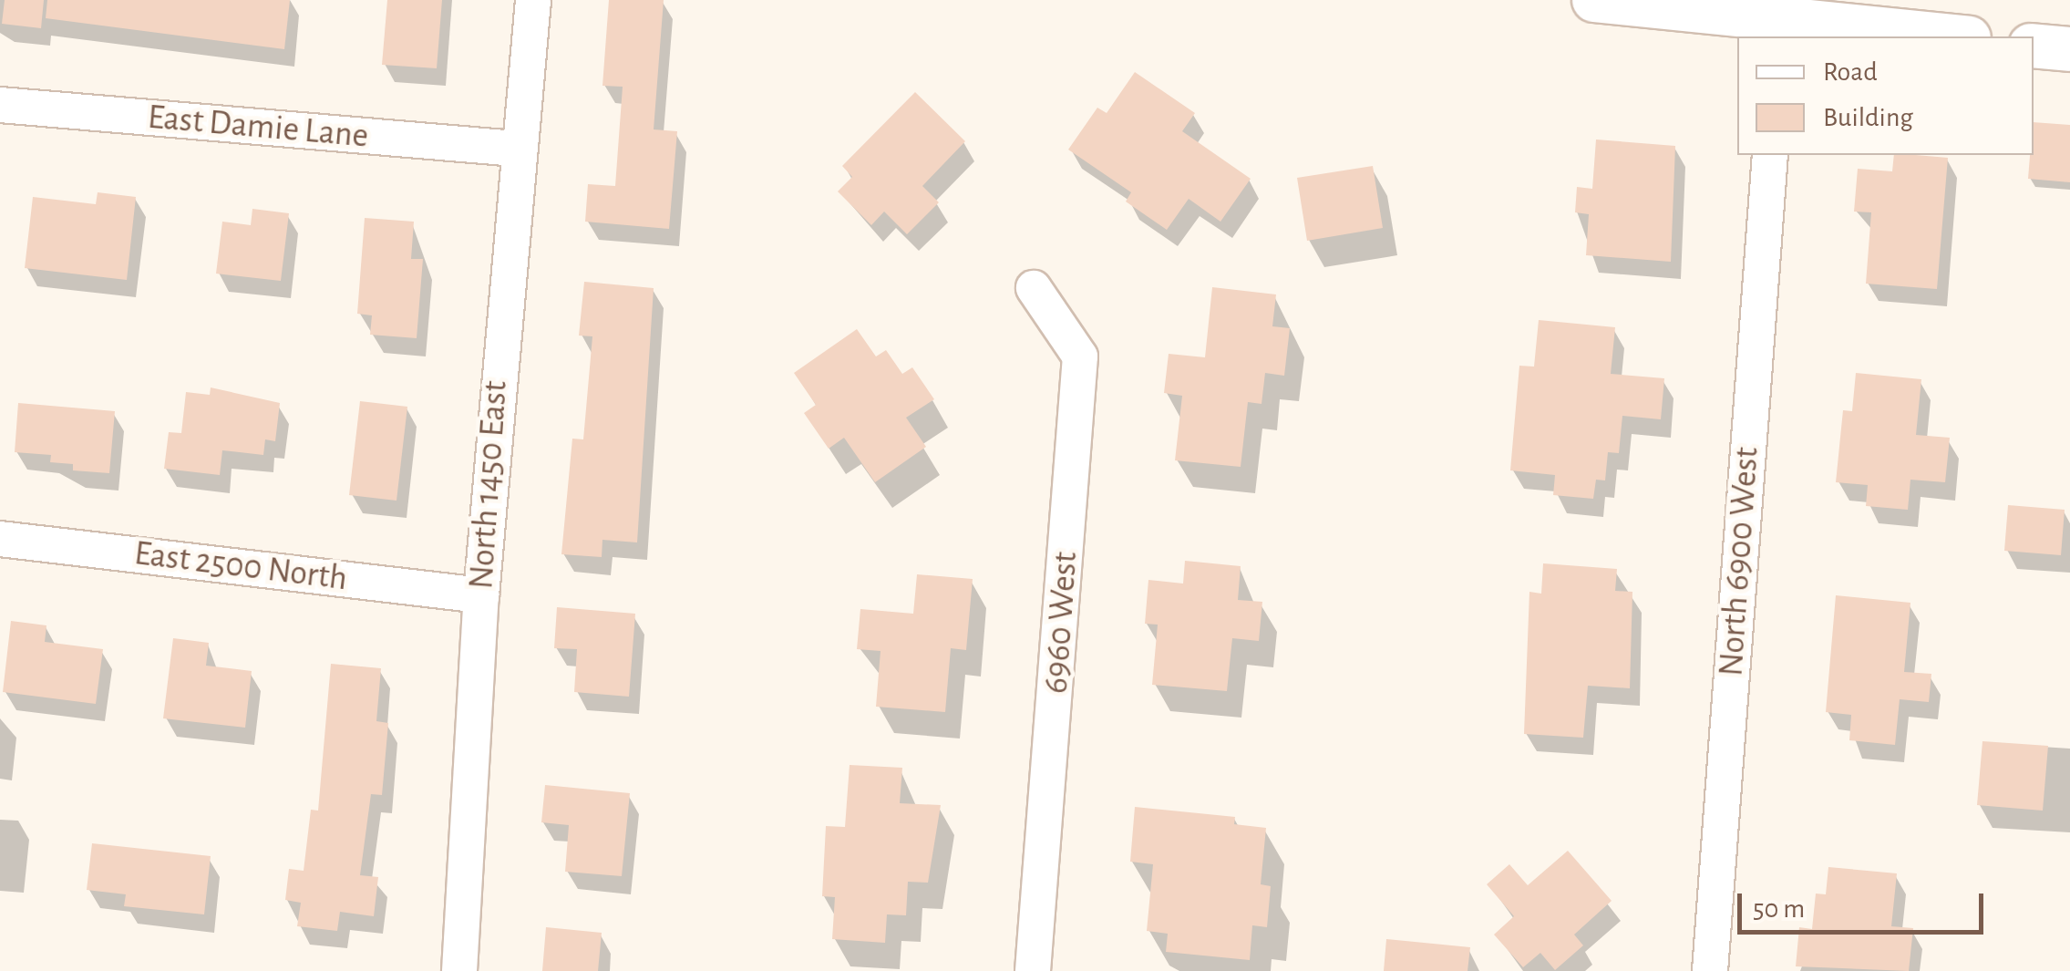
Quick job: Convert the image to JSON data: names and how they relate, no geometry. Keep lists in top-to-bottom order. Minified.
{"streets":{"street":["East Damie Lane","North 1450 East","North 6900 West","East 2500 North","6960 West"]},"crossings":[["East Damie Lane","North 1450 East"],["North 1450 East","East 2500 North"]],"legend":["Road","Building"],"scale_bar":"50 m"}
